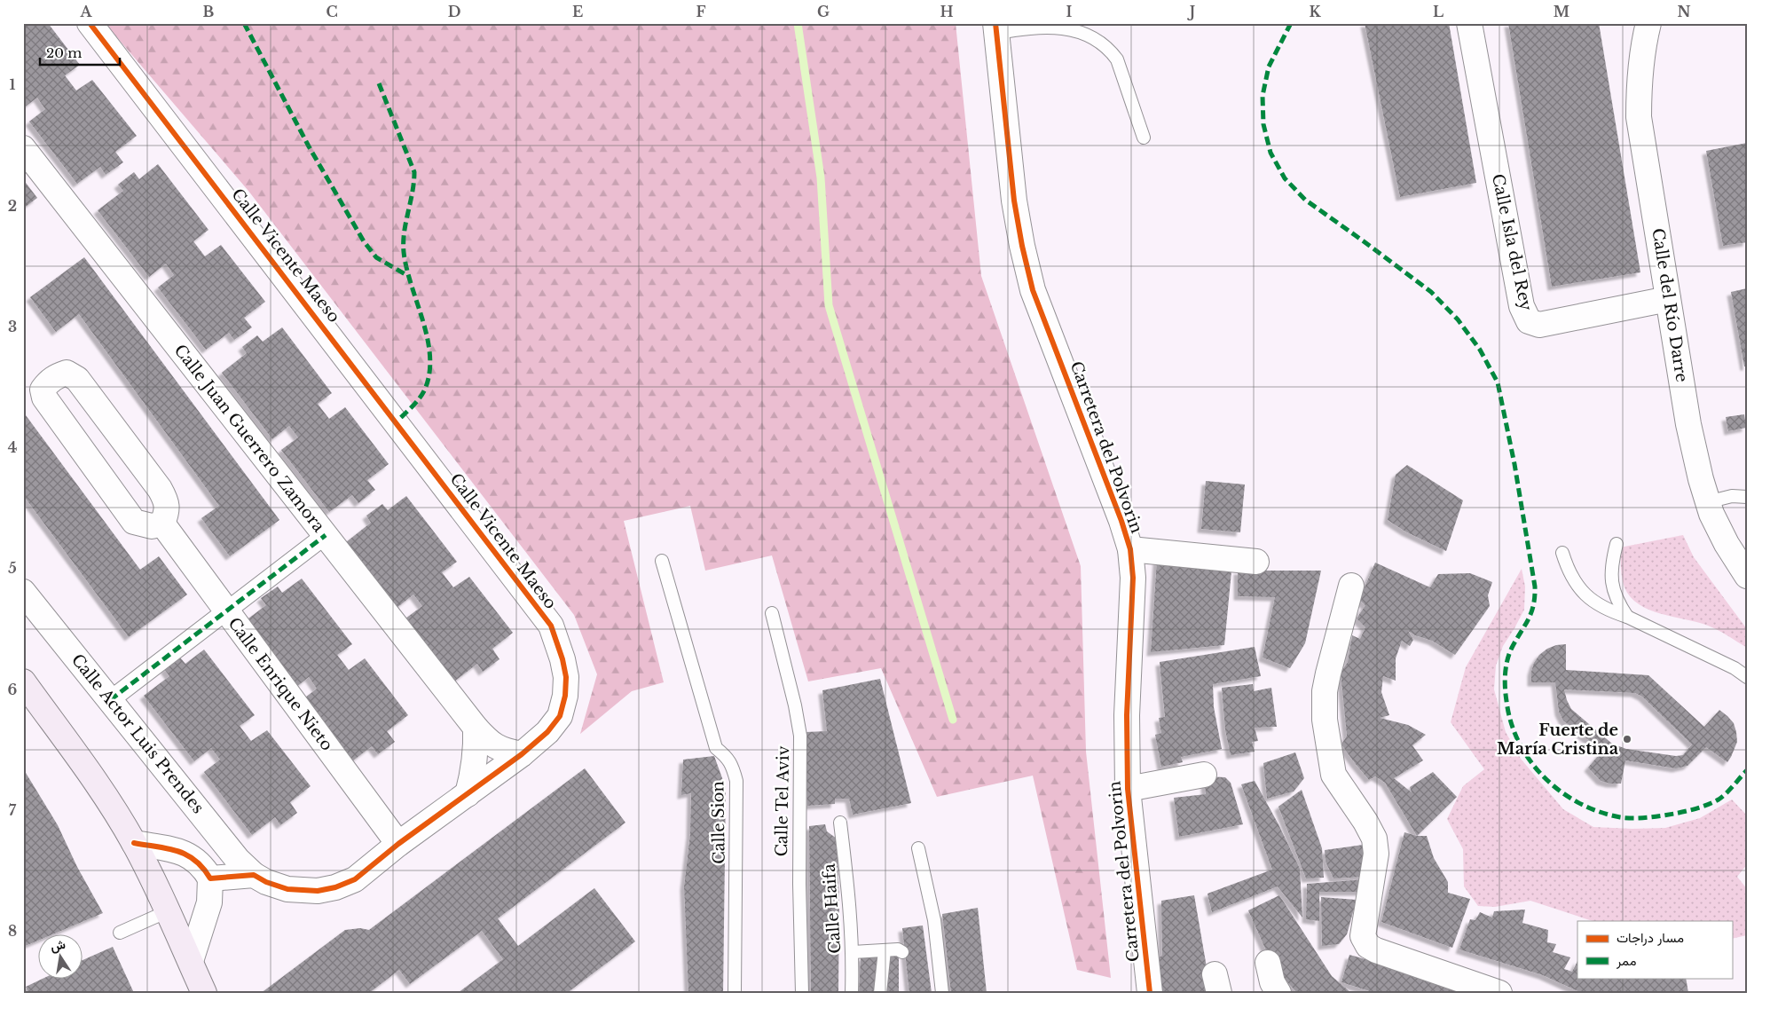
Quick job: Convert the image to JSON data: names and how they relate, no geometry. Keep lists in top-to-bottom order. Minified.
{"streets":{"street":["Calle Isla del Rey","Calle Vicente Maeso","Calle del Río Darre","Calle Juan Guerrero Zamora","Carretera del Polvorin","Calle Enrique Nieto","Calle Actor Luis Prendes"],"lane":["Calle Tel Aviv","Calle Sion","Calle Haifa"]},"crossings":[["Calle Isla del Rey","Calle del Río Darre"],["Calle Vicente Maeso","Calle Juan Guerrero Zamora"],["Calle Vicente Maeso","Calle Enrique Nieto"],["Calle Vicente Maeso","Calle Actor Luis Prendes"]],"places":["Fuerte de María Cristina"],"legend":["مسار دراجات","ممر"],"scale_bar":"20 m","north":"top","grid":{"columns":["A","B","C","D","E","F","G","H","I","J","K","L","M","N"],"rows":["1","2","3","4","5","6","7","8"]}}
